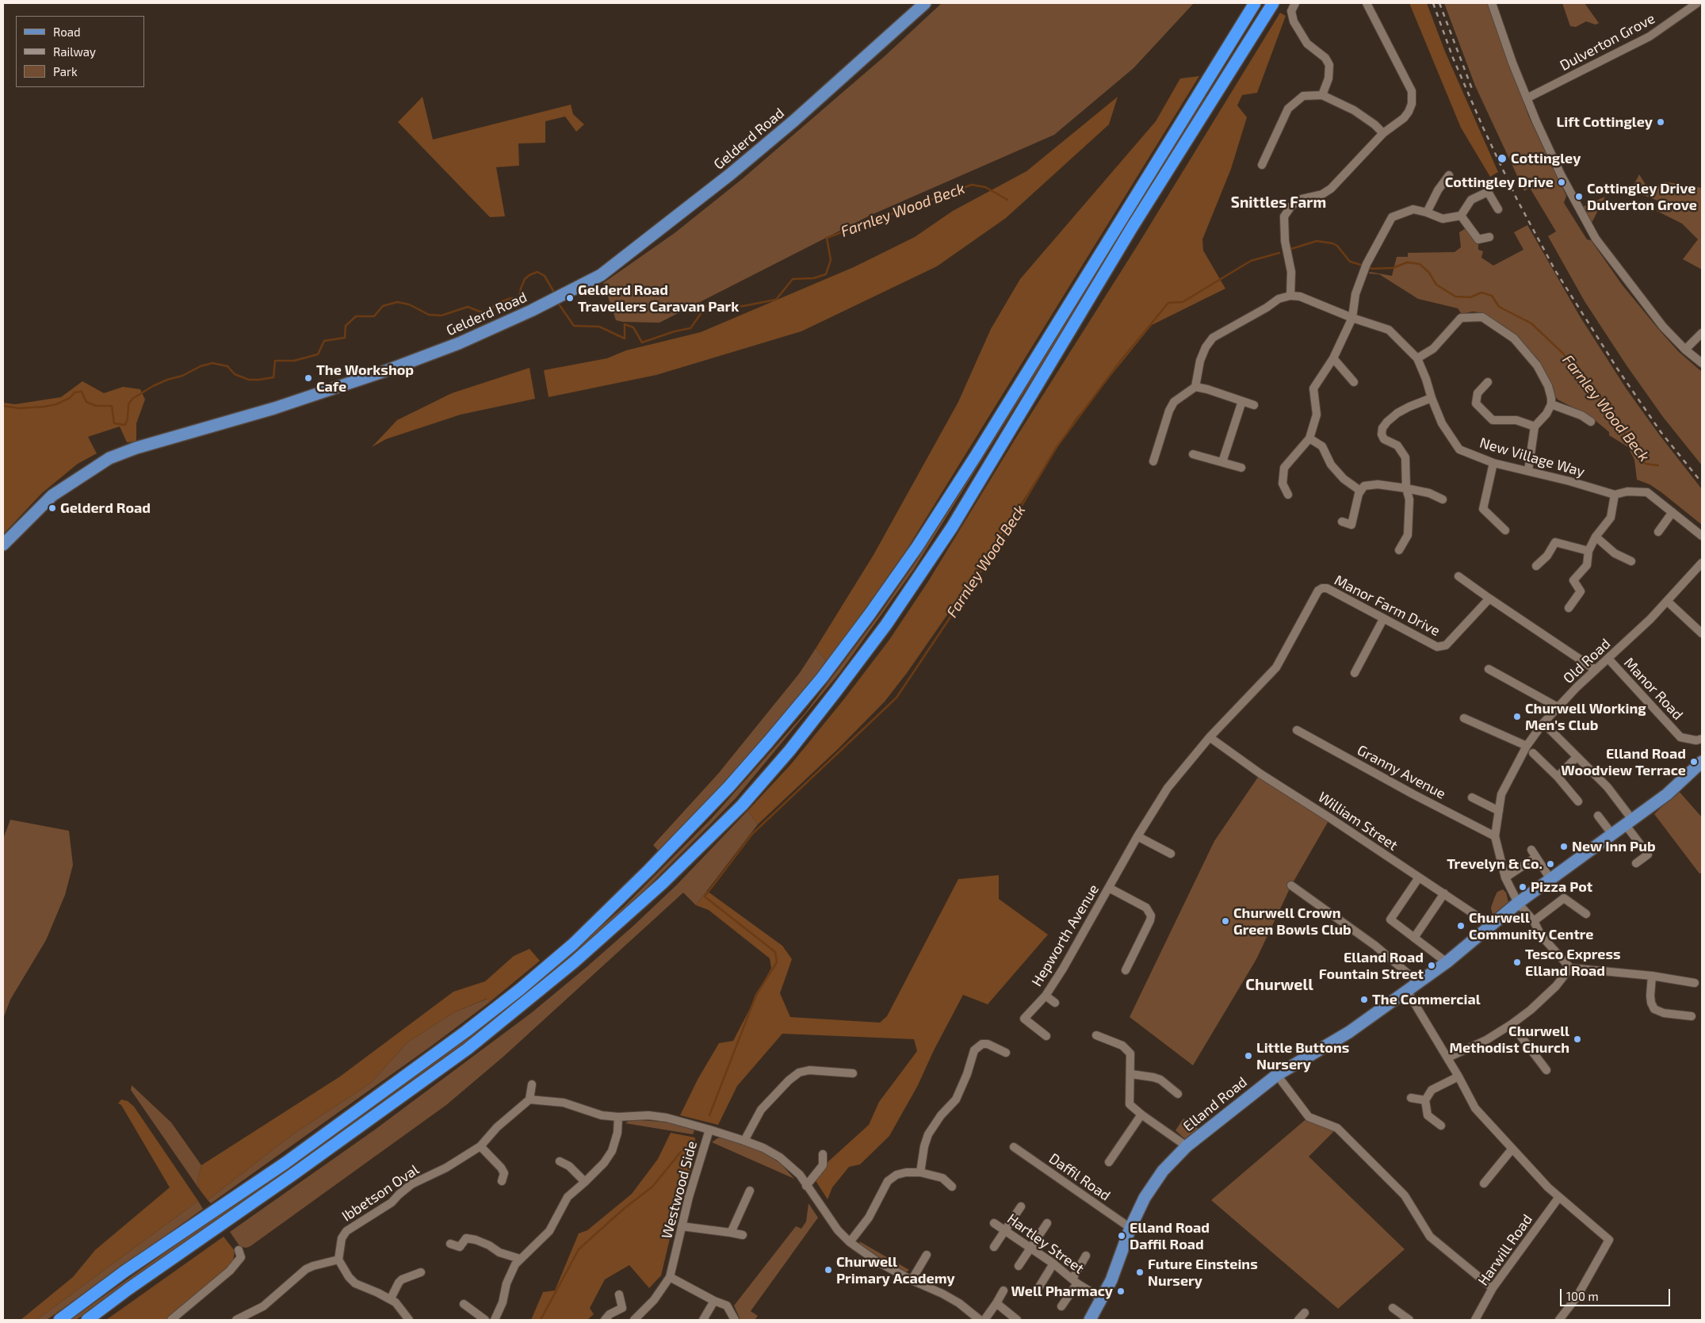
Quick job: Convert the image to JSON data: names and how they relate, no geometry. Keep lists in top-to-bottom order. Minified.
{"streets":{"main road":["Gelderd Road","Elland Road"],"street":["Dulverton Grove","New Village Way","Manor Farm Drive","Old Road","Manor Road","Granny Avenue","William Street","Hepworth Avenue","Daffil Road","Westwood Side","Ibbetson Oval","Hartley Street","Harwill Road"]},"crossings":[["Manor Farm Drive","William Street"],["Manor Farm Drive","Hepworth Avenue"],["Old Road","Manor Road"],["Old Road","Granny Avenue"],["Old Road","Elland Road"],["William Street","Hepworth Avenue"],["William Street","Elland Road"],["Elland Road","Daffil Road"],["Elland Road","Hartley Street"]],"districts":["Snittles Farm","Churwell"],"water":["Farnley Wood Beck"],"places":["Lift Cottingley","Cottingley","Cottingley Drive","Cottingley Drive Dulverton Grove","Gelderd Road Travellers Caravan Park","The Workshop Cafe","Gelderd Road","Churwell Working Men's Club","Elland Road Woodview Terrace","New Inn Pub","Trevelyn & Co.","Pizza Pot","Churwell Crown Green Bowls Club","Churwell Community Centre","Tesco Express Elland Road","Elland Road Fountain Street","The Commercial","Churwell Methodist Church","Little Buttons Nursery","Elland Road Daffil Road","Churwell Primary Academy","Future Einsteins Nursery","Well Pharmacy"],"legend":["Road","Railway","Park"],"scale_bar":"100 m"}
